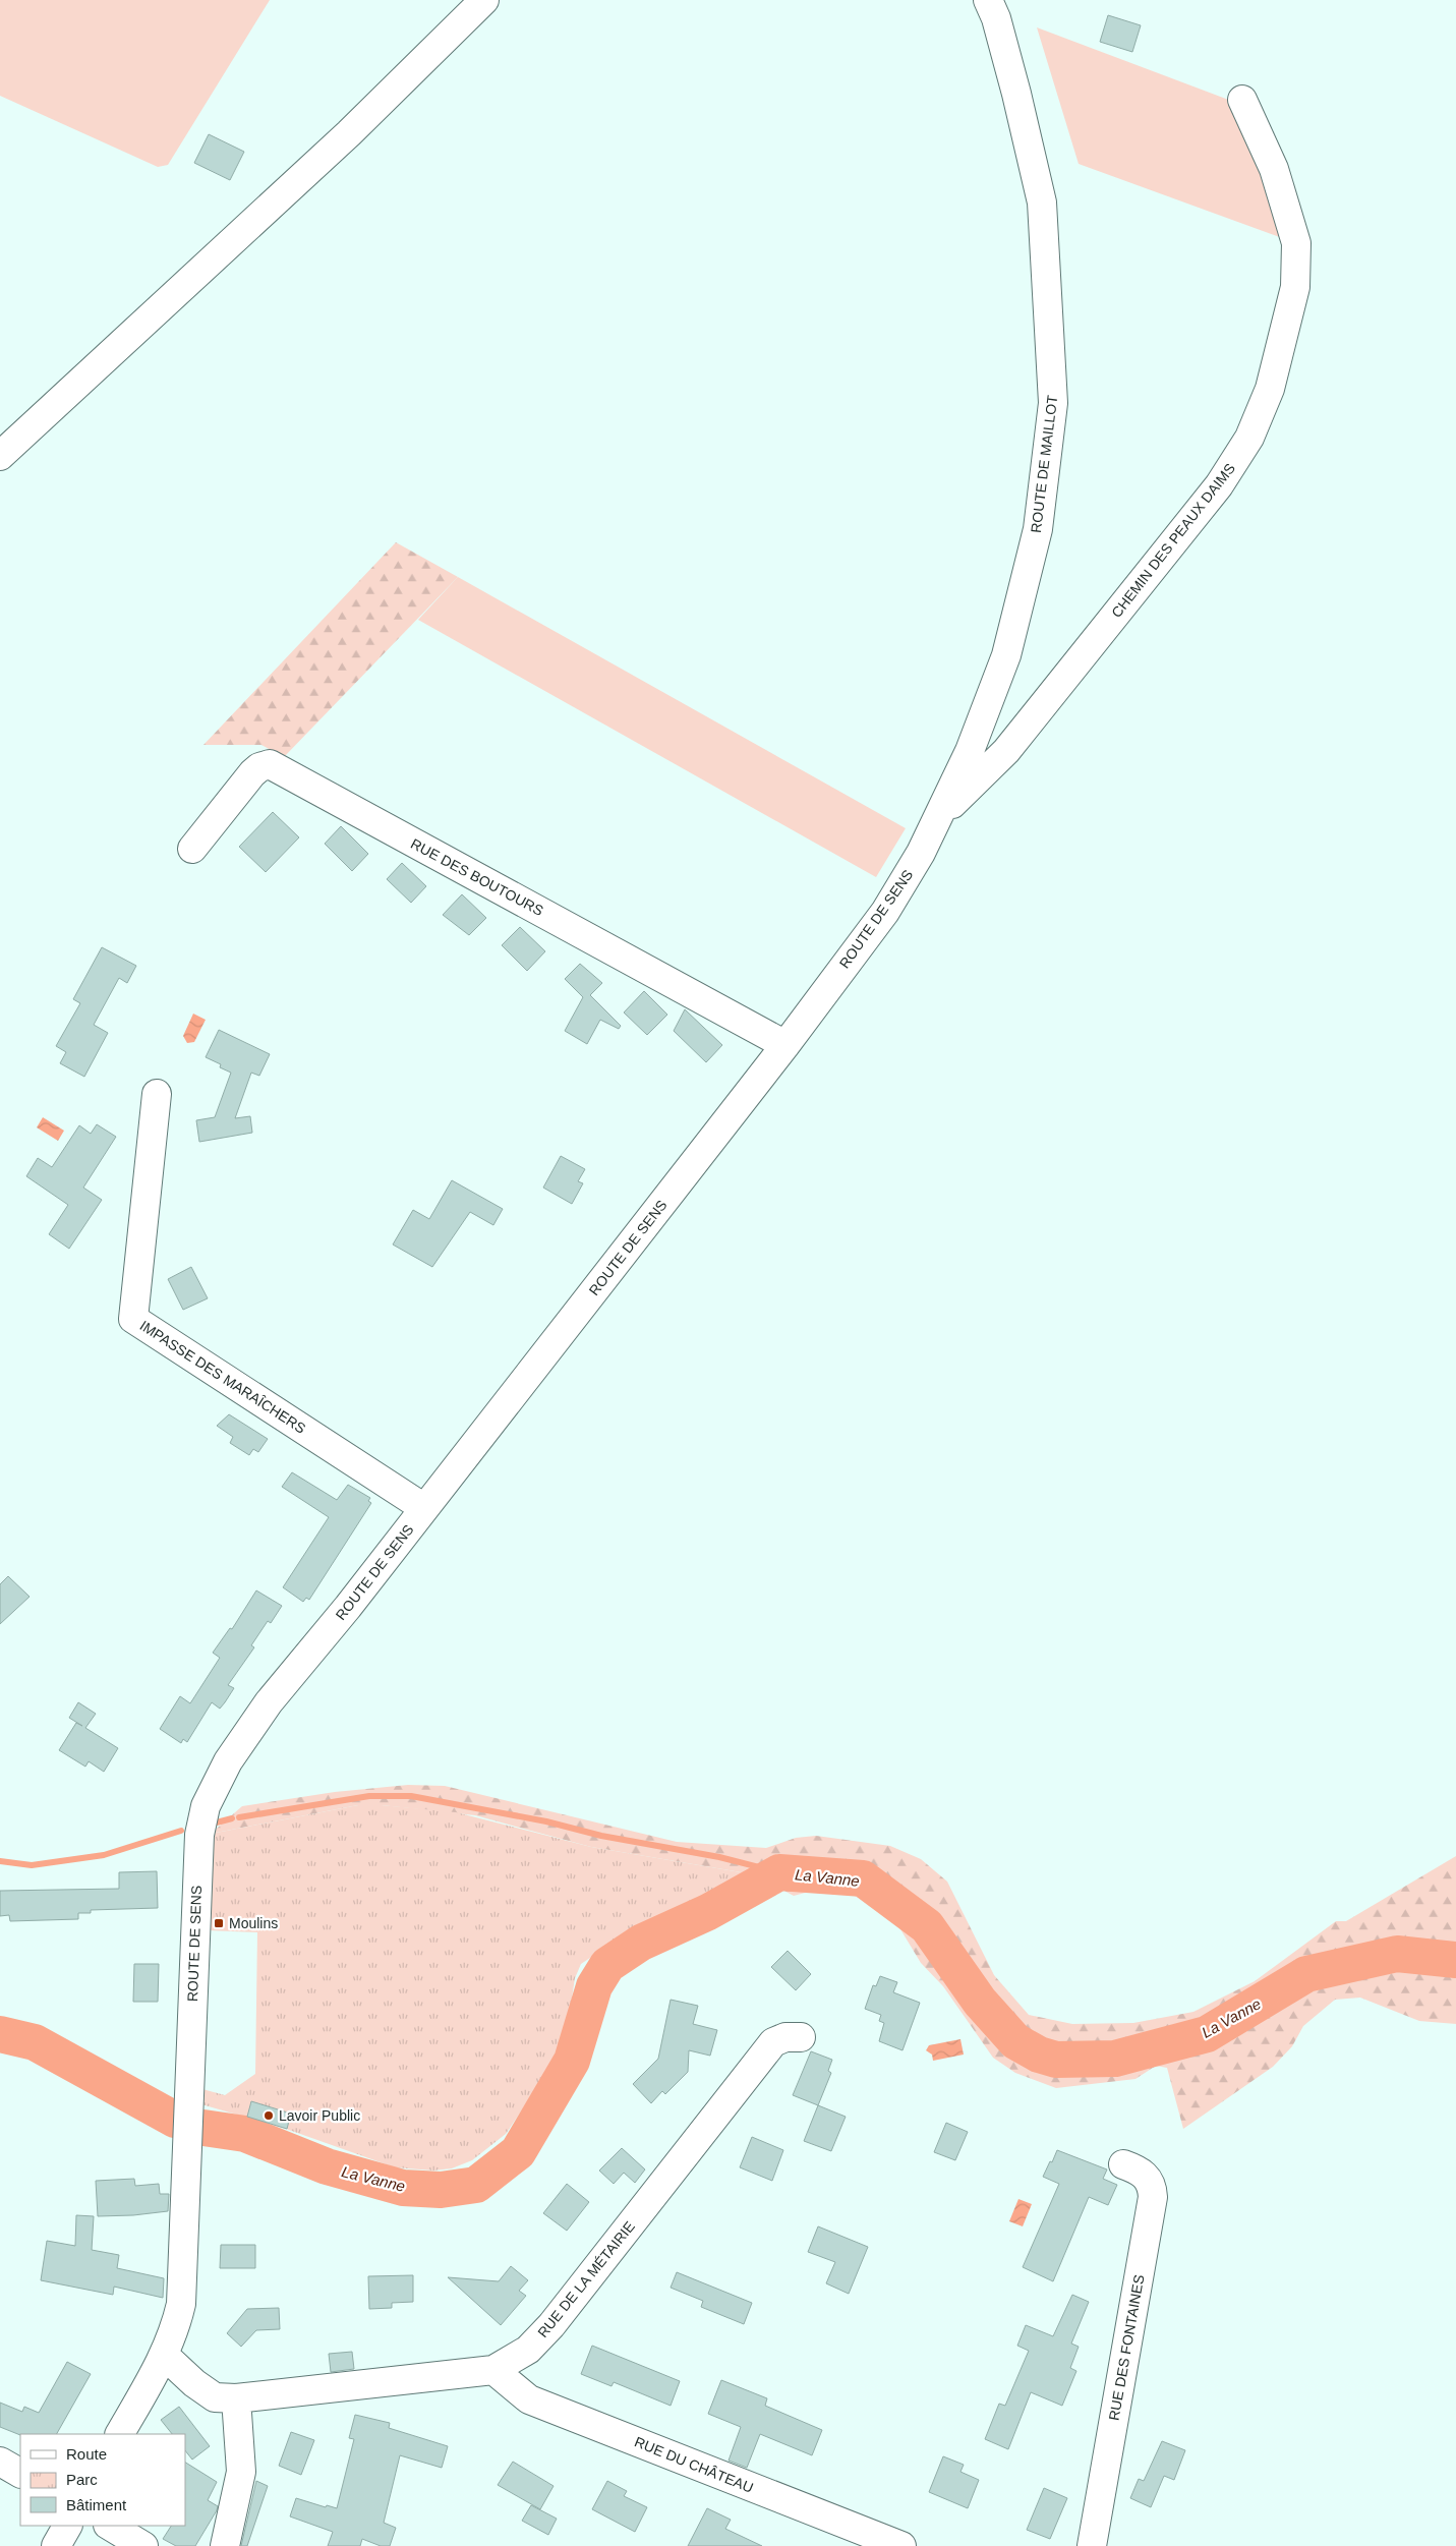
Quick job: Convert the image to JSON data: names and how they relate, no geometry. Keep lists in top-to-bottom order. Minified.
{"streets":{"street":["ROUTE DE MAILLOT","CHEMIN DES PEAUX DAIMS","RUE DES BOUTOURS","ROUTE DE SENS","IMPASSE DES MARAÎCHERS","RUE DE LA MÉTAIRIE","RUE DES FONTAINES","RUE DU CHÂTEAU"]},"crossings":[["ROUTE DE MAILLOT","CHEMIN DES PEAUX DAIMS"],["ROUTE DE MAILLOT","ROUTE DE SENS"],["CHEMIN DES PEAUX DAIMS","ROUTE DE SENS"],["RUE DES BOUTOURS","ROUTE DE SENS"],["ROUTE DE SENS","IMPASSE DES MARAÎCHERS"],["ROUTE DE SENS","RUE DE LA MÉTAIRIE"],["RUE DE LA MÉTAIRIE","RUE DU CHÂTEAU"]],"water":["La Vanne"],"places":{"transit":["Moulins"],"other":["Lavoir Public"]},"legend":["Route","Parc","Bâtiment"]}
